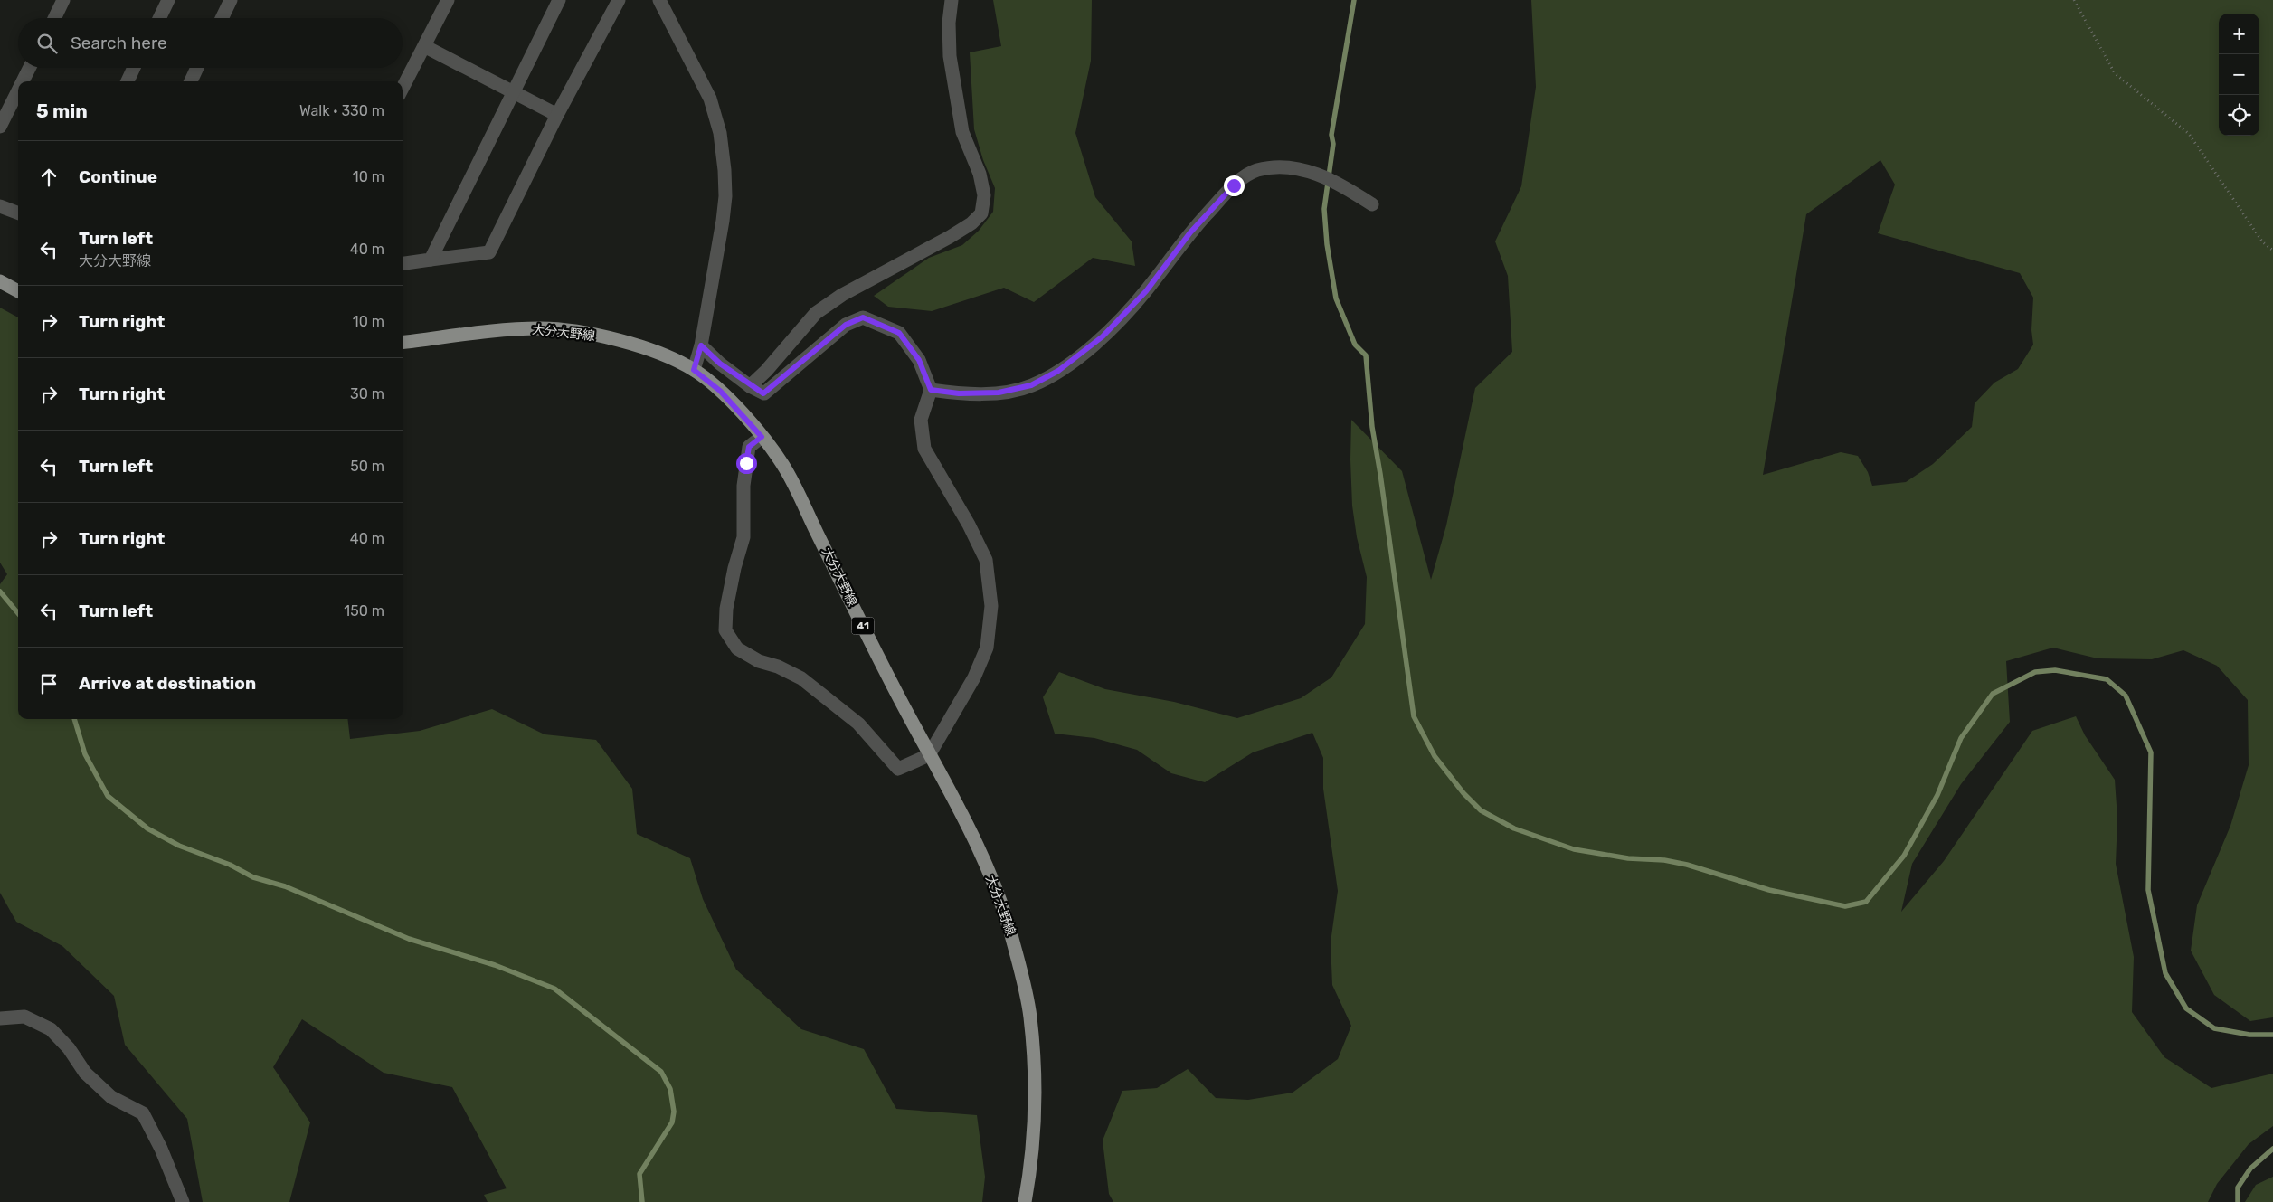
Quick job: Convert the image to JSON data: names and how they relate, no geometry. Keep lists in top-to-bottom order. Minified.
{"streets":{"main road":["大分大野線","41"]},"page":{"map_buttons":["+","−"],"search":"Search here","heading":["5 min","Walk · 330 m"],"list":[["Continue","10 m"],["Turn left","大分大野線","40 m"],["Turn right","10 m"],["Turn right","30 m"],["Turn left","50 m"],["Turn right","40 m"],["Turn left","150 m"],"Arrive at destination"]}}
